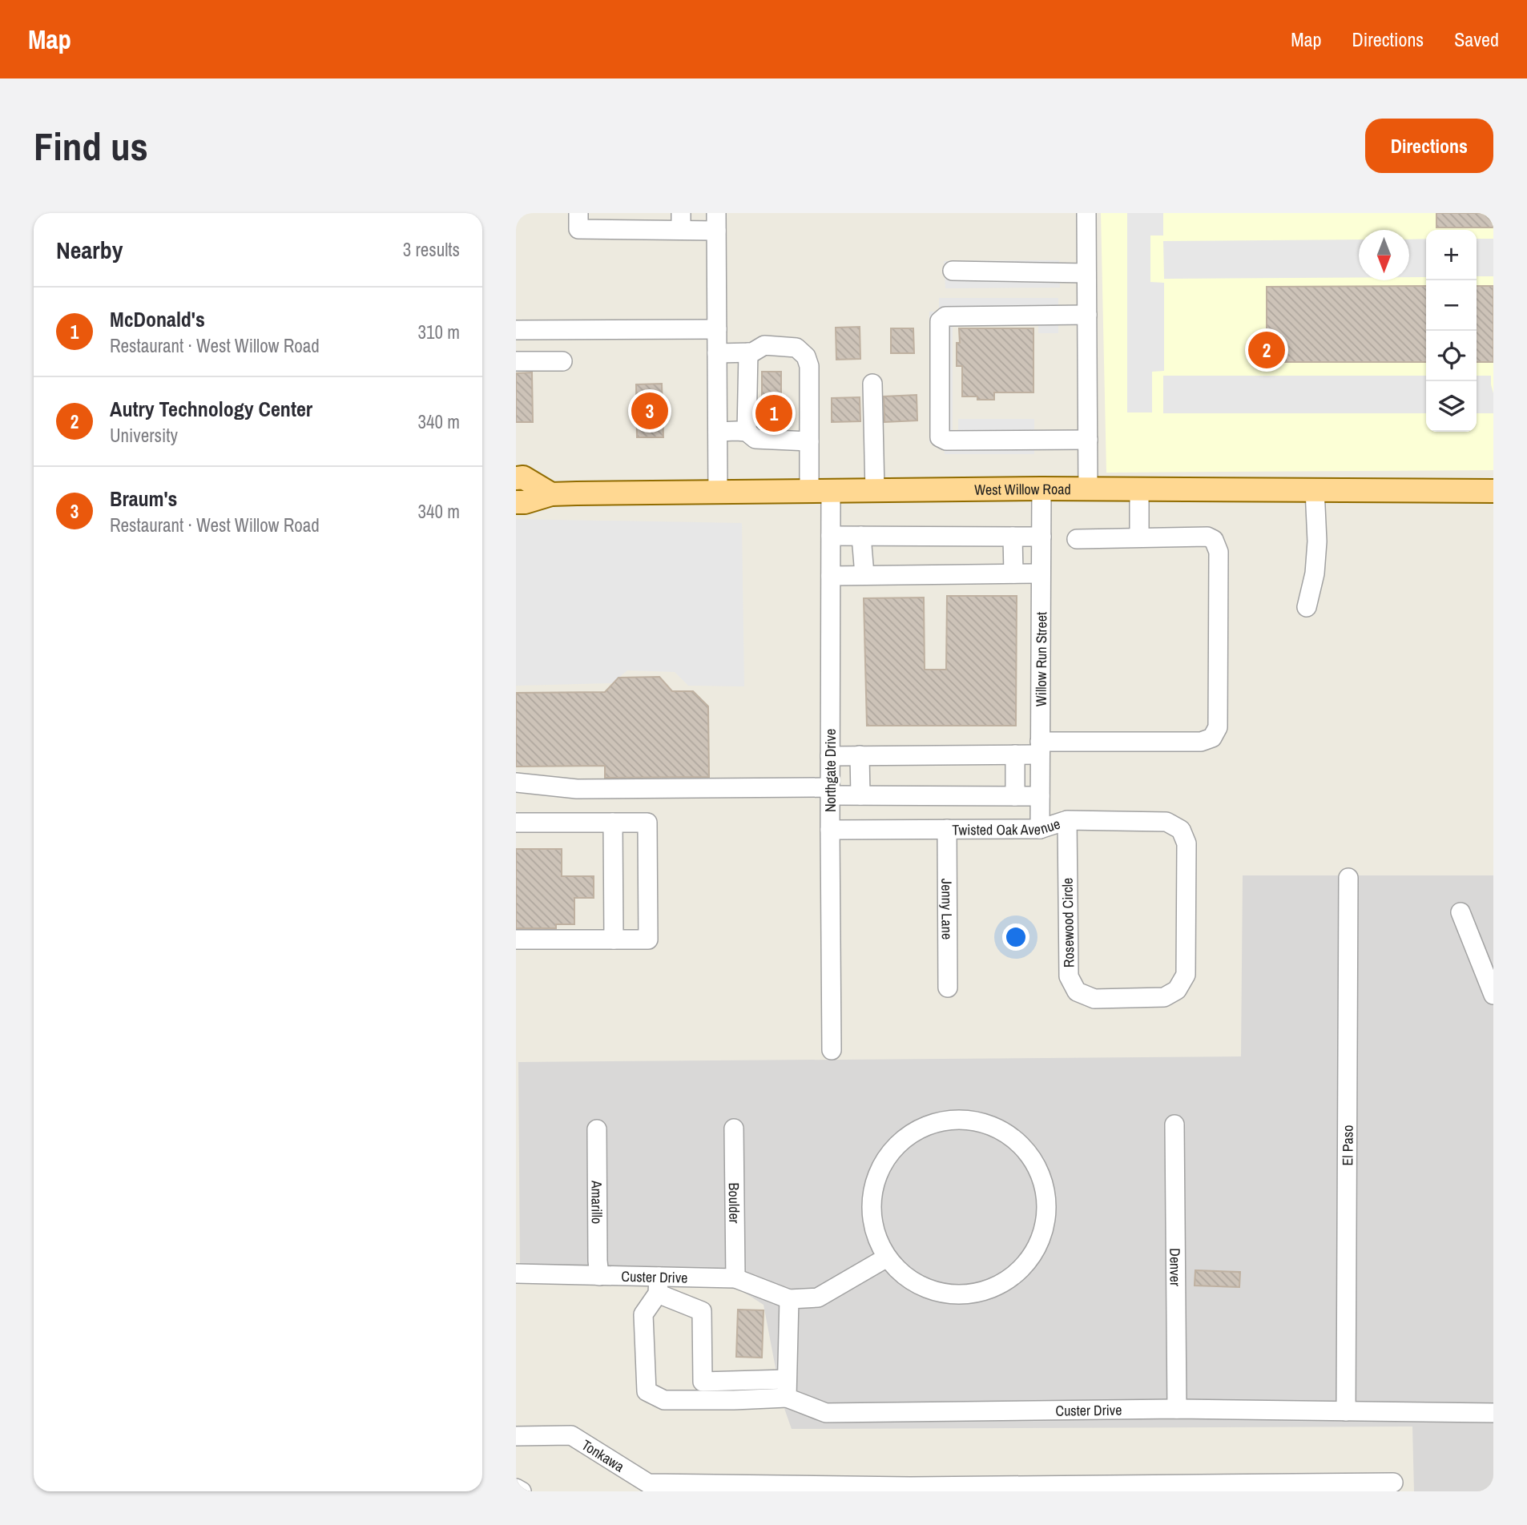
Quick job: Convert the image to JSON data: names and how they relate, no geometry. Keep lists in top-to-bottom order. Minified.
{"streets":{"main road":["West Willow Road"],"street":["Willow Run Street","Northgate Drive","Twisted Oak Avenue","Jenny Lane","Rosewood Circle","El Paso","Amarillo","Boulder","Denver","Custer Drive","Tonkawa"]},"crossings":[["West Willow Road","Willow Run Street"],["West Willow Road","Northgate Drive"],["Willow Run Street","Twisted Oak Avenue"],["Northgate Drive","Twisted Oak Avenue"],["Twisted Oak Avenue","Jenny Lane"],["Twisted Oak Avenue","Rosewood Circle"],["El Paso","Custer Drive"],["Amarillo","Custer Drive"],["Boulder","Custer Drive"],["Denver","Custer Drive"]],"north":"bottom","page":{"header":"Map","nav":["Map","Directions","Saved"],"buttons":"Directions","title":"Find us","heading":["Nearby","3 results"],"map_buttons":["+","−"],"list":[{"mark":"1","name":"McDonald's","note":"Restaurant · West Willow Road","value":"310 m"},{"mark":"2","name":"Autry Technology Center","note":"University","value":"340 m"},{"mark":"3","name":"Braum's","note":"Restaurant · West Willow Road","value":"340 m"}],"pins":["2","3","1"]}}
